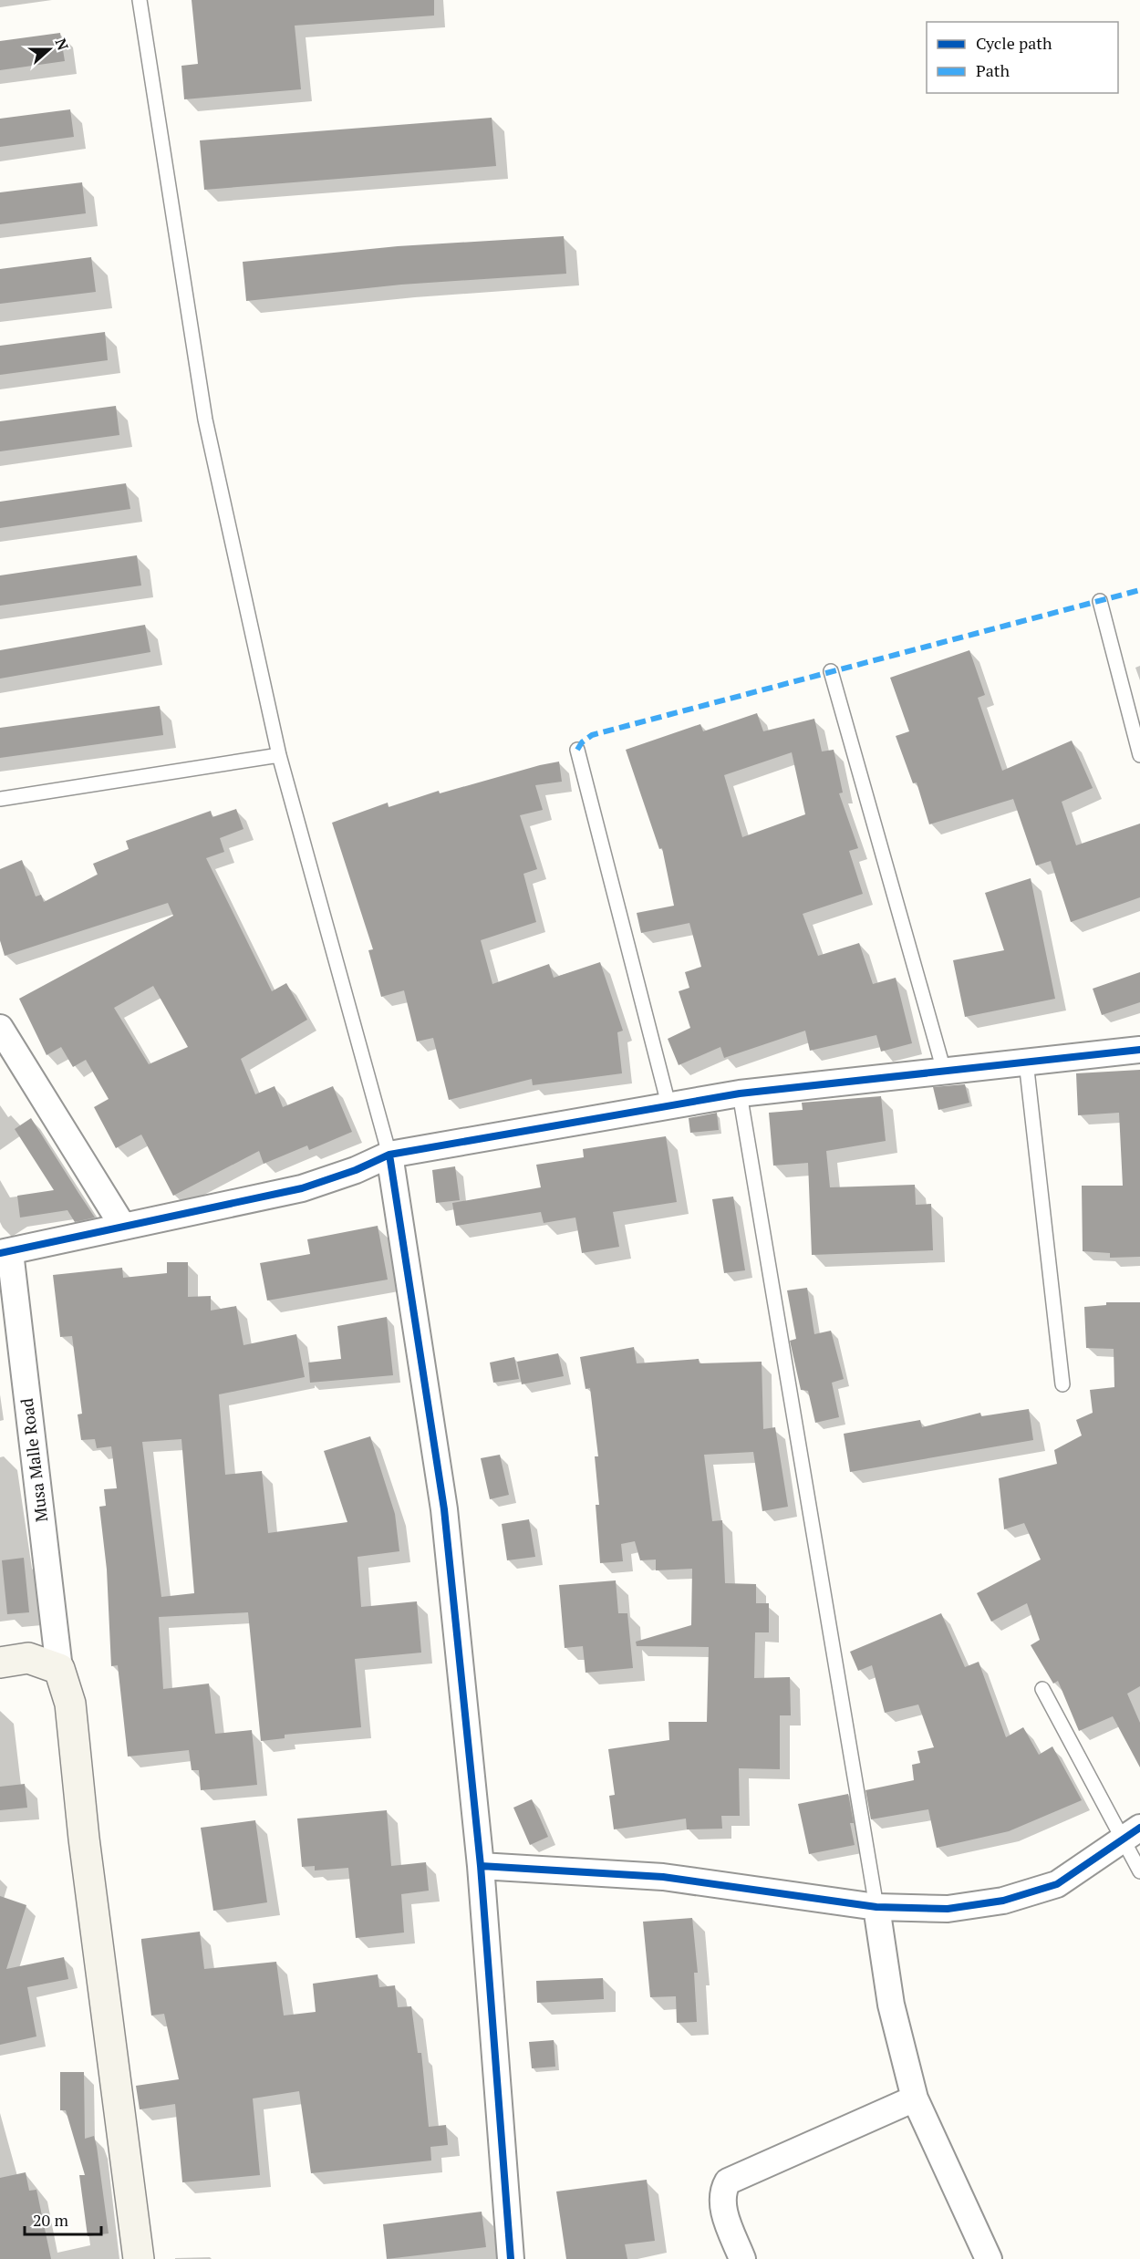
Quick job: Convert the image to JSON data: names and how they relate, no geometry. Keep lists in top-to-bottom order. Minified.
{"streets":{"street":["Musa Malle Road"]},"legend":["Cycle path","Path"],"scale_bar":"20 m","north":"right"}
